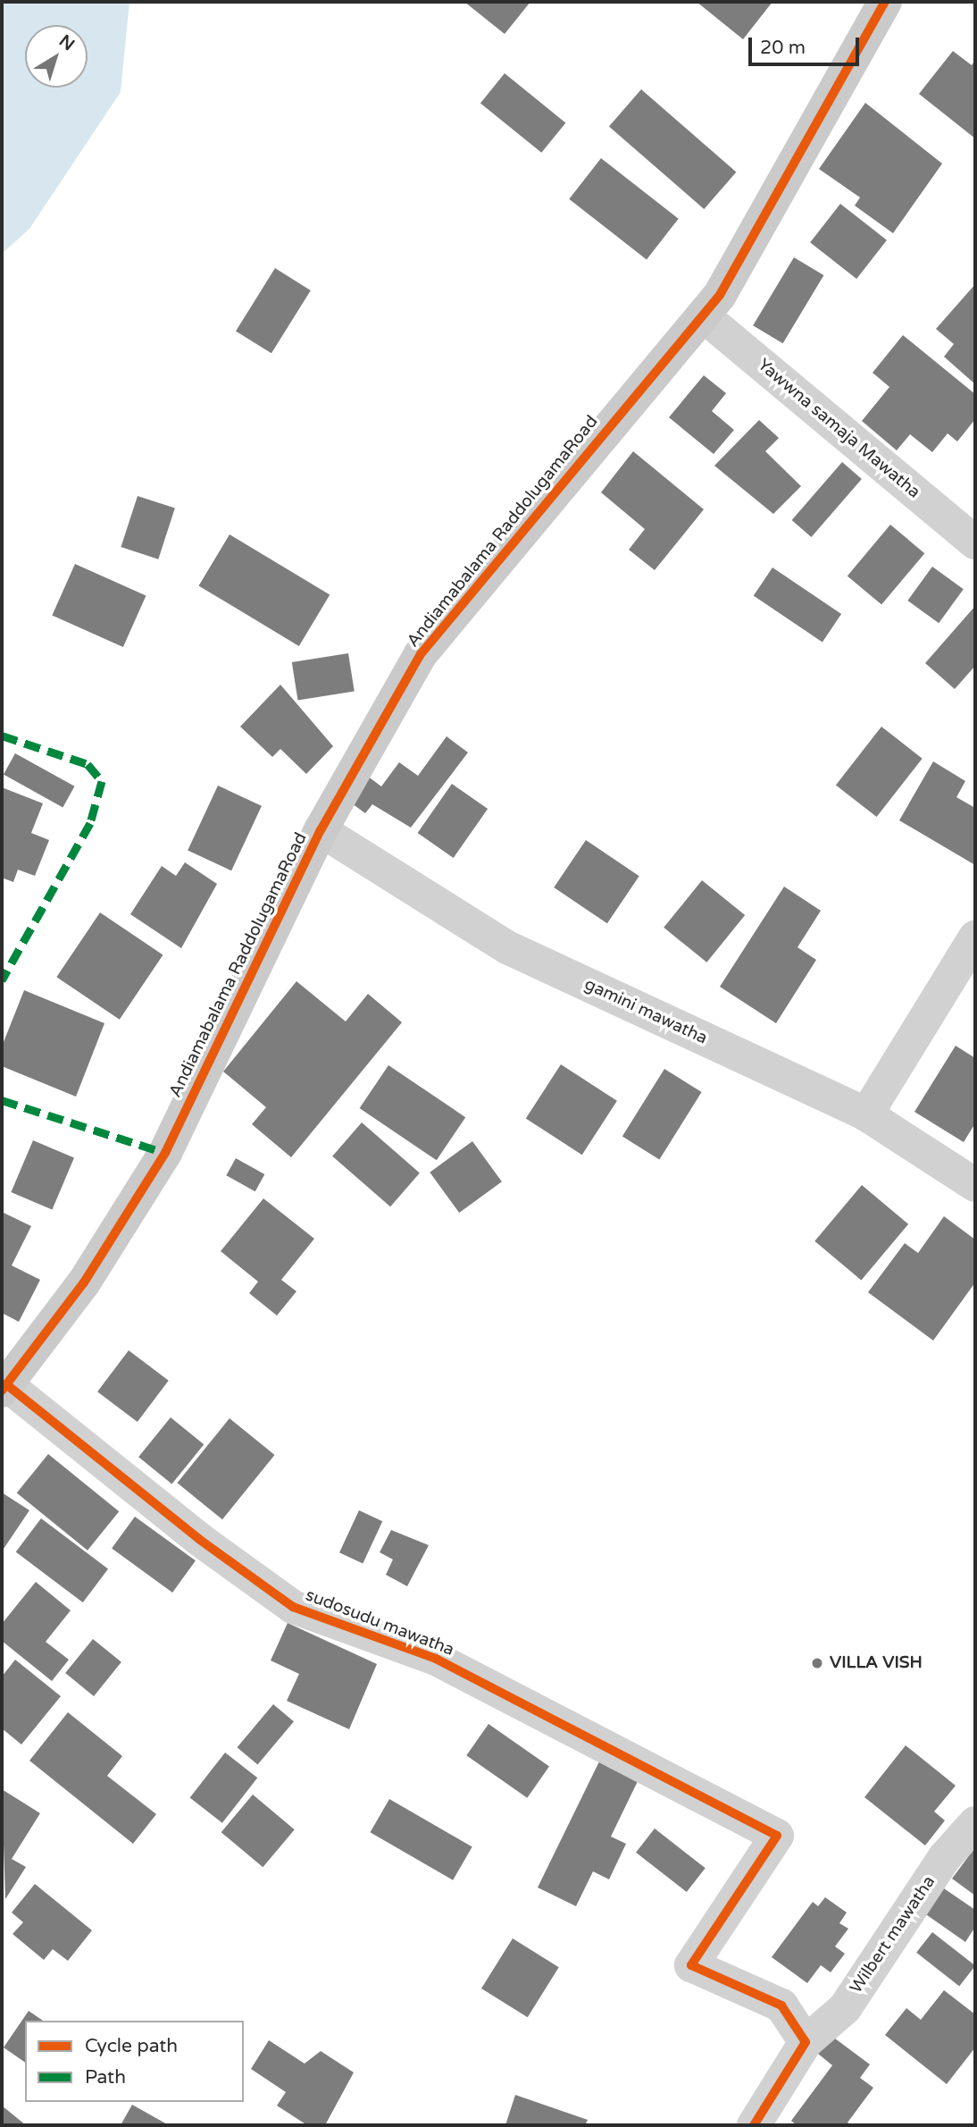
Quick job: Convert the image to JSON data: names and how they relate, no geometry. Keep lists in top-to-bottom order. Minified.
{"streets":{"street":["Yawwna samaja Mawatha","Andiamabalama RaddolugamaRoad","gamini mawatha","sudosudu mawatha","Wilbert mawatha"]},"crossings":[["Yawwna samaja Mawatha","Andiamabalama RaddolugamaRoad"],["Andiamabalama RaddolugamaRoad","gamini mawatha"],["Andiamabalama RaddolugamaRoad","sudosudu mawatha"],["sudosudu mawatha","Wilbert mawatha"]],"places":["VILLA VISH"],"legend":["Cycle path","Path"],"scale_bar":"20 m","north":"top right"}
